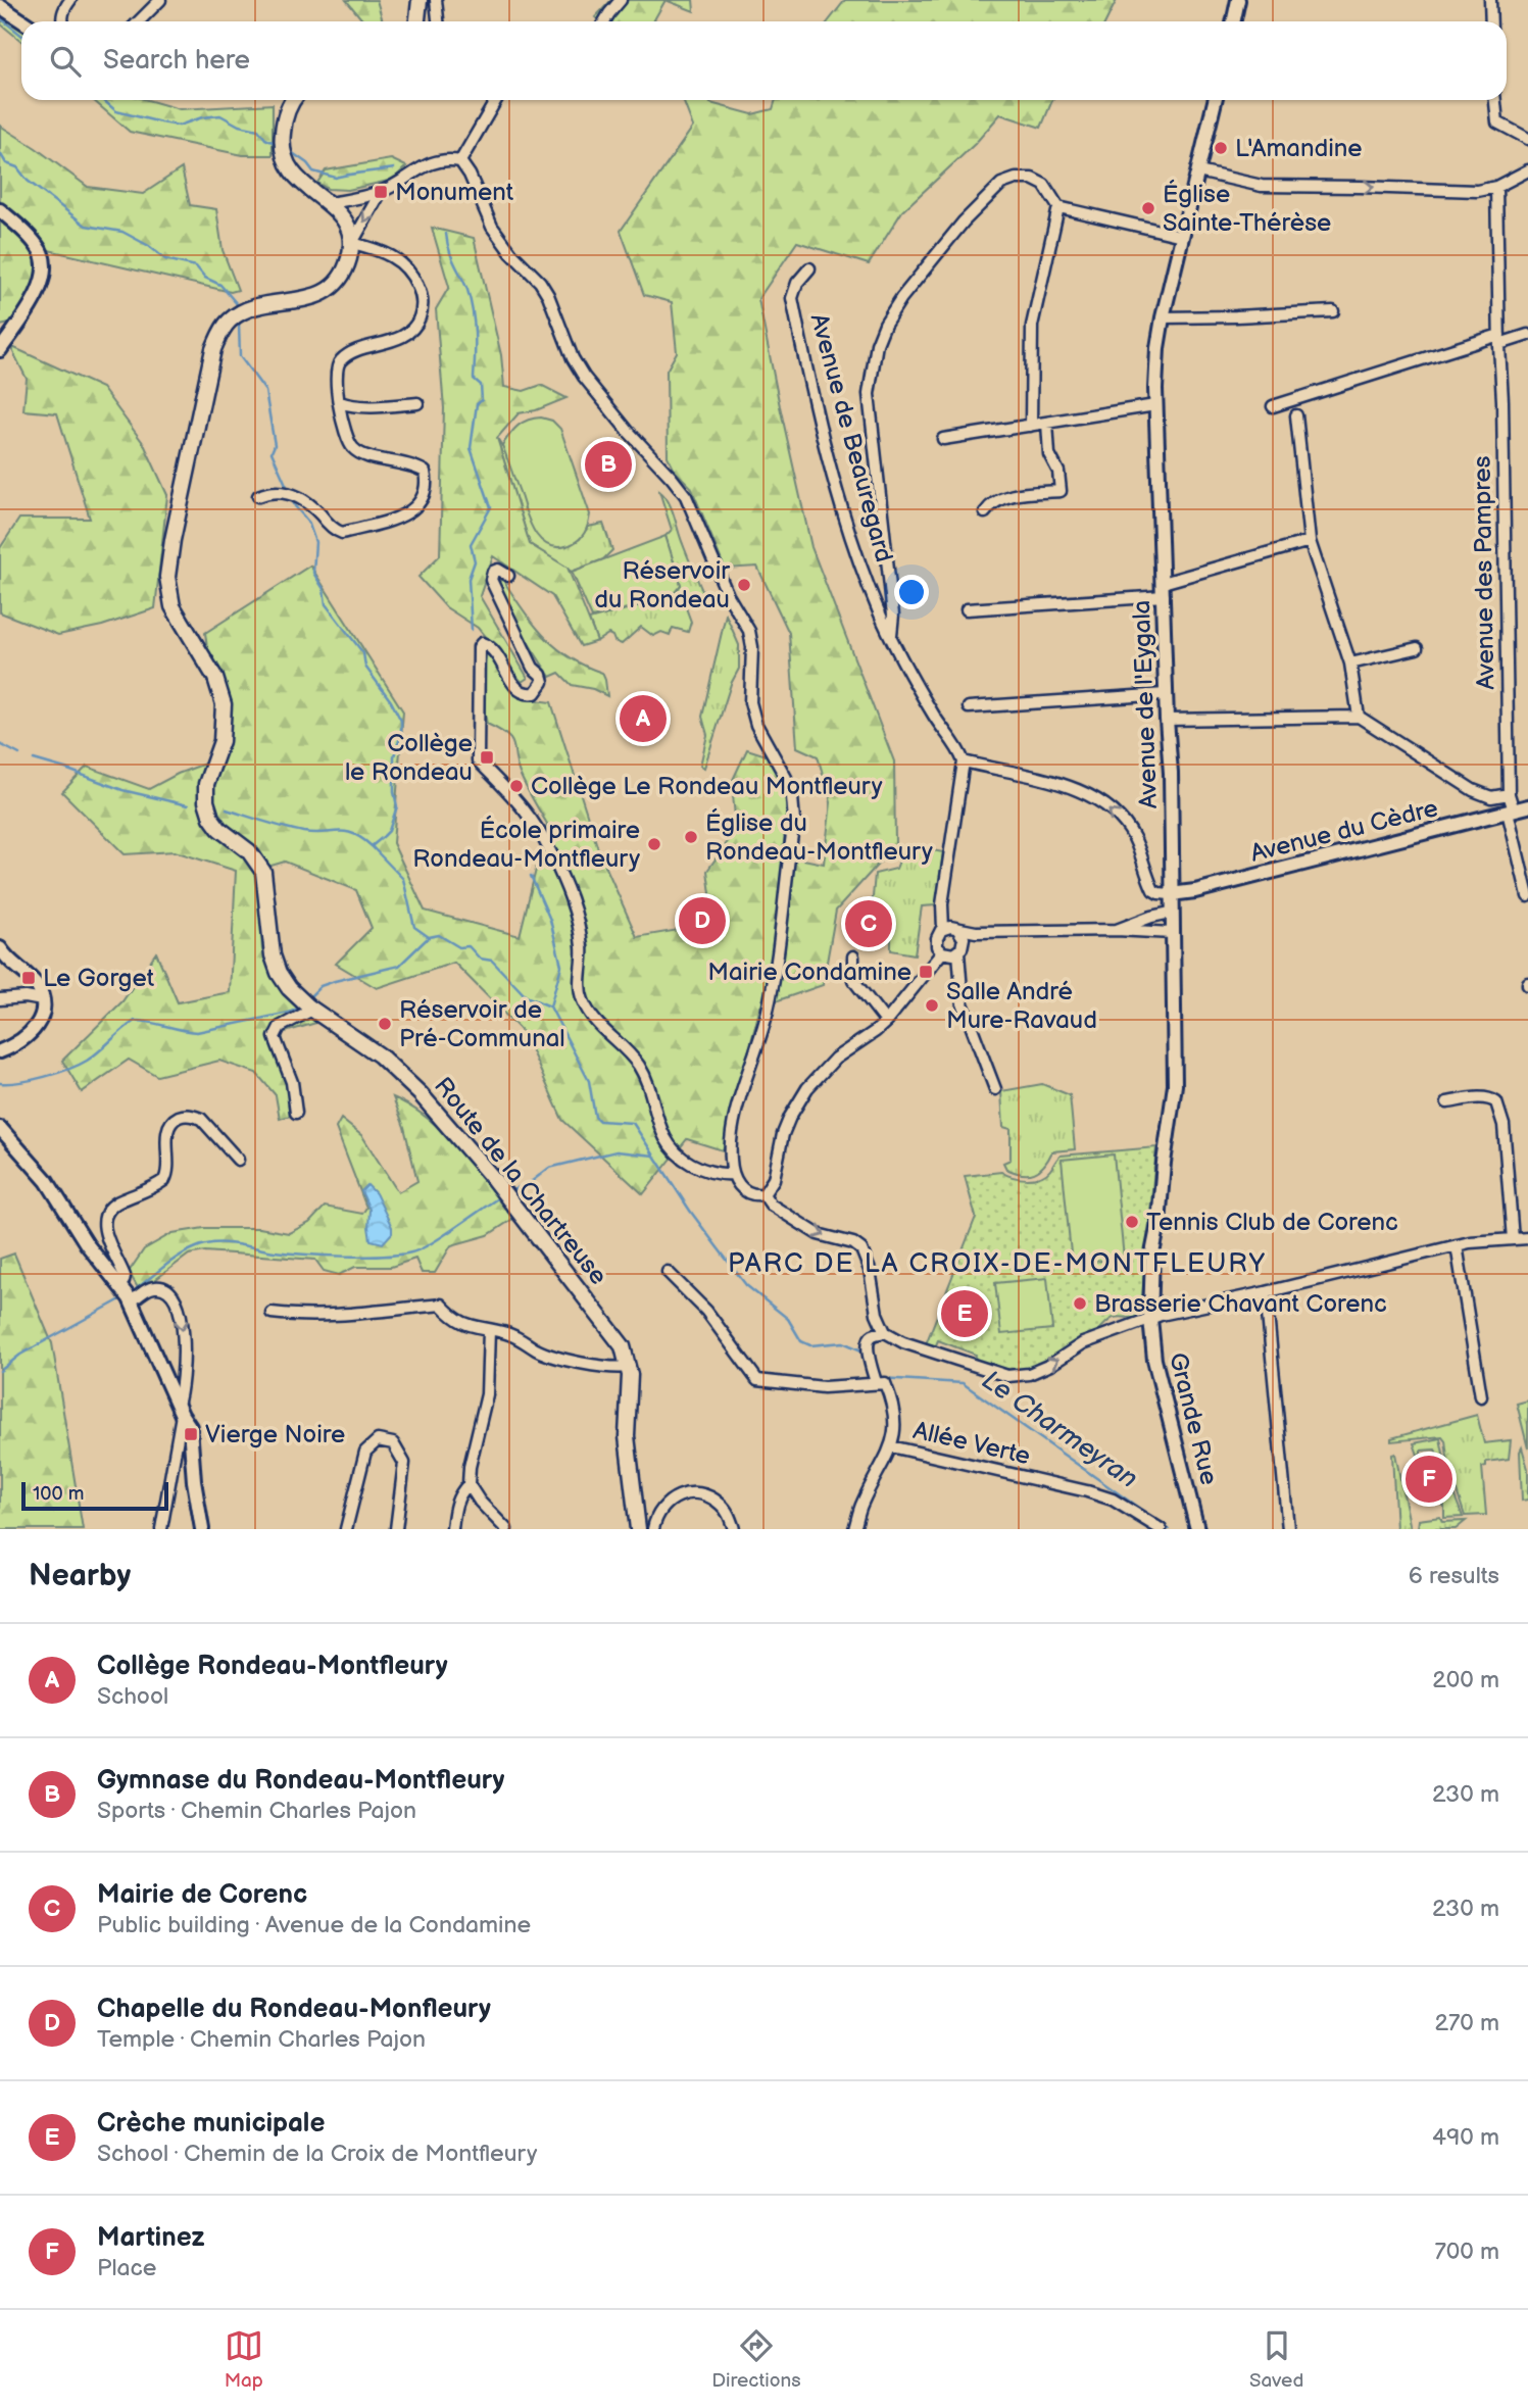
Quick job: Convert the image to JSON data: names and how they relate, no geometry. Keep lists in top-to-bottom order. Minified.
{"streets":{"main road":["Route de la Chartreuse"],"street":["Avenue de Beauregard","Avenue des Pampres","Avenue de l'Eygala","Avenue du Cèdre","Grande Rue","Allée Verte"]},"crossings":[["Avenue des Pampres","Avenue du Cèdre"],["Avenue de l'Eygala","Avenue du Cèdre"],["Avenue de l'Eygala","Grande Rue"]],"districts":["PARC DE LA CROIX-DE-MONTFLEURY"],"water":["Le Charmeyran"],"places":{"other":["L'Amandine","Église Sainte-Thérèse","Réservoir du Rondeau","Collège Le Rondeau Montfleury","Église du Rondeau-Montfleury","École primaire Rondeau-Montfleury","Salle André Mure-Ravaud","Réservoir de Pré-Communal","Tennis Club de Corenc","Brasserie Chavant Corenc"],"transit":["Monument","Collège le Rondeau","Mairie Condamine","Le Gorget","Vierge Noire"]},"scale_bar":"100 m","page":{"search":"Search here","pins":["B","A","D","C","E","F"],"scale":"100 m","heading":["Nearby","6 results"],"list":[{"mark":"A","name":"Collège Rondeau-Montfleury","note":"School","value":"200 m"},{"mark":"B","name":"Gymnase du Rondeau-Montfleury","note":"Sports · Chemin Charles Pajon","value":"230 m"},{"mark":"C","name":"Mairie de Corenc","note":"Public building · Avenue de la Condamine","value":"230 m"},{"mark":"D","name":"Chapelle du Rondeau-Monfleury","note":"Temple · Chemin Charles Pajon","value":"270 m"},{"mark":"E","name":"Crèche municipale","note":"School · Chemin de la Croix de Montfleury","value":"490 m"},{"mark":"F","name":"Martinez","note":"Place","value":"700 m"}],"nav":["Map","Directions","Saved"]}}
